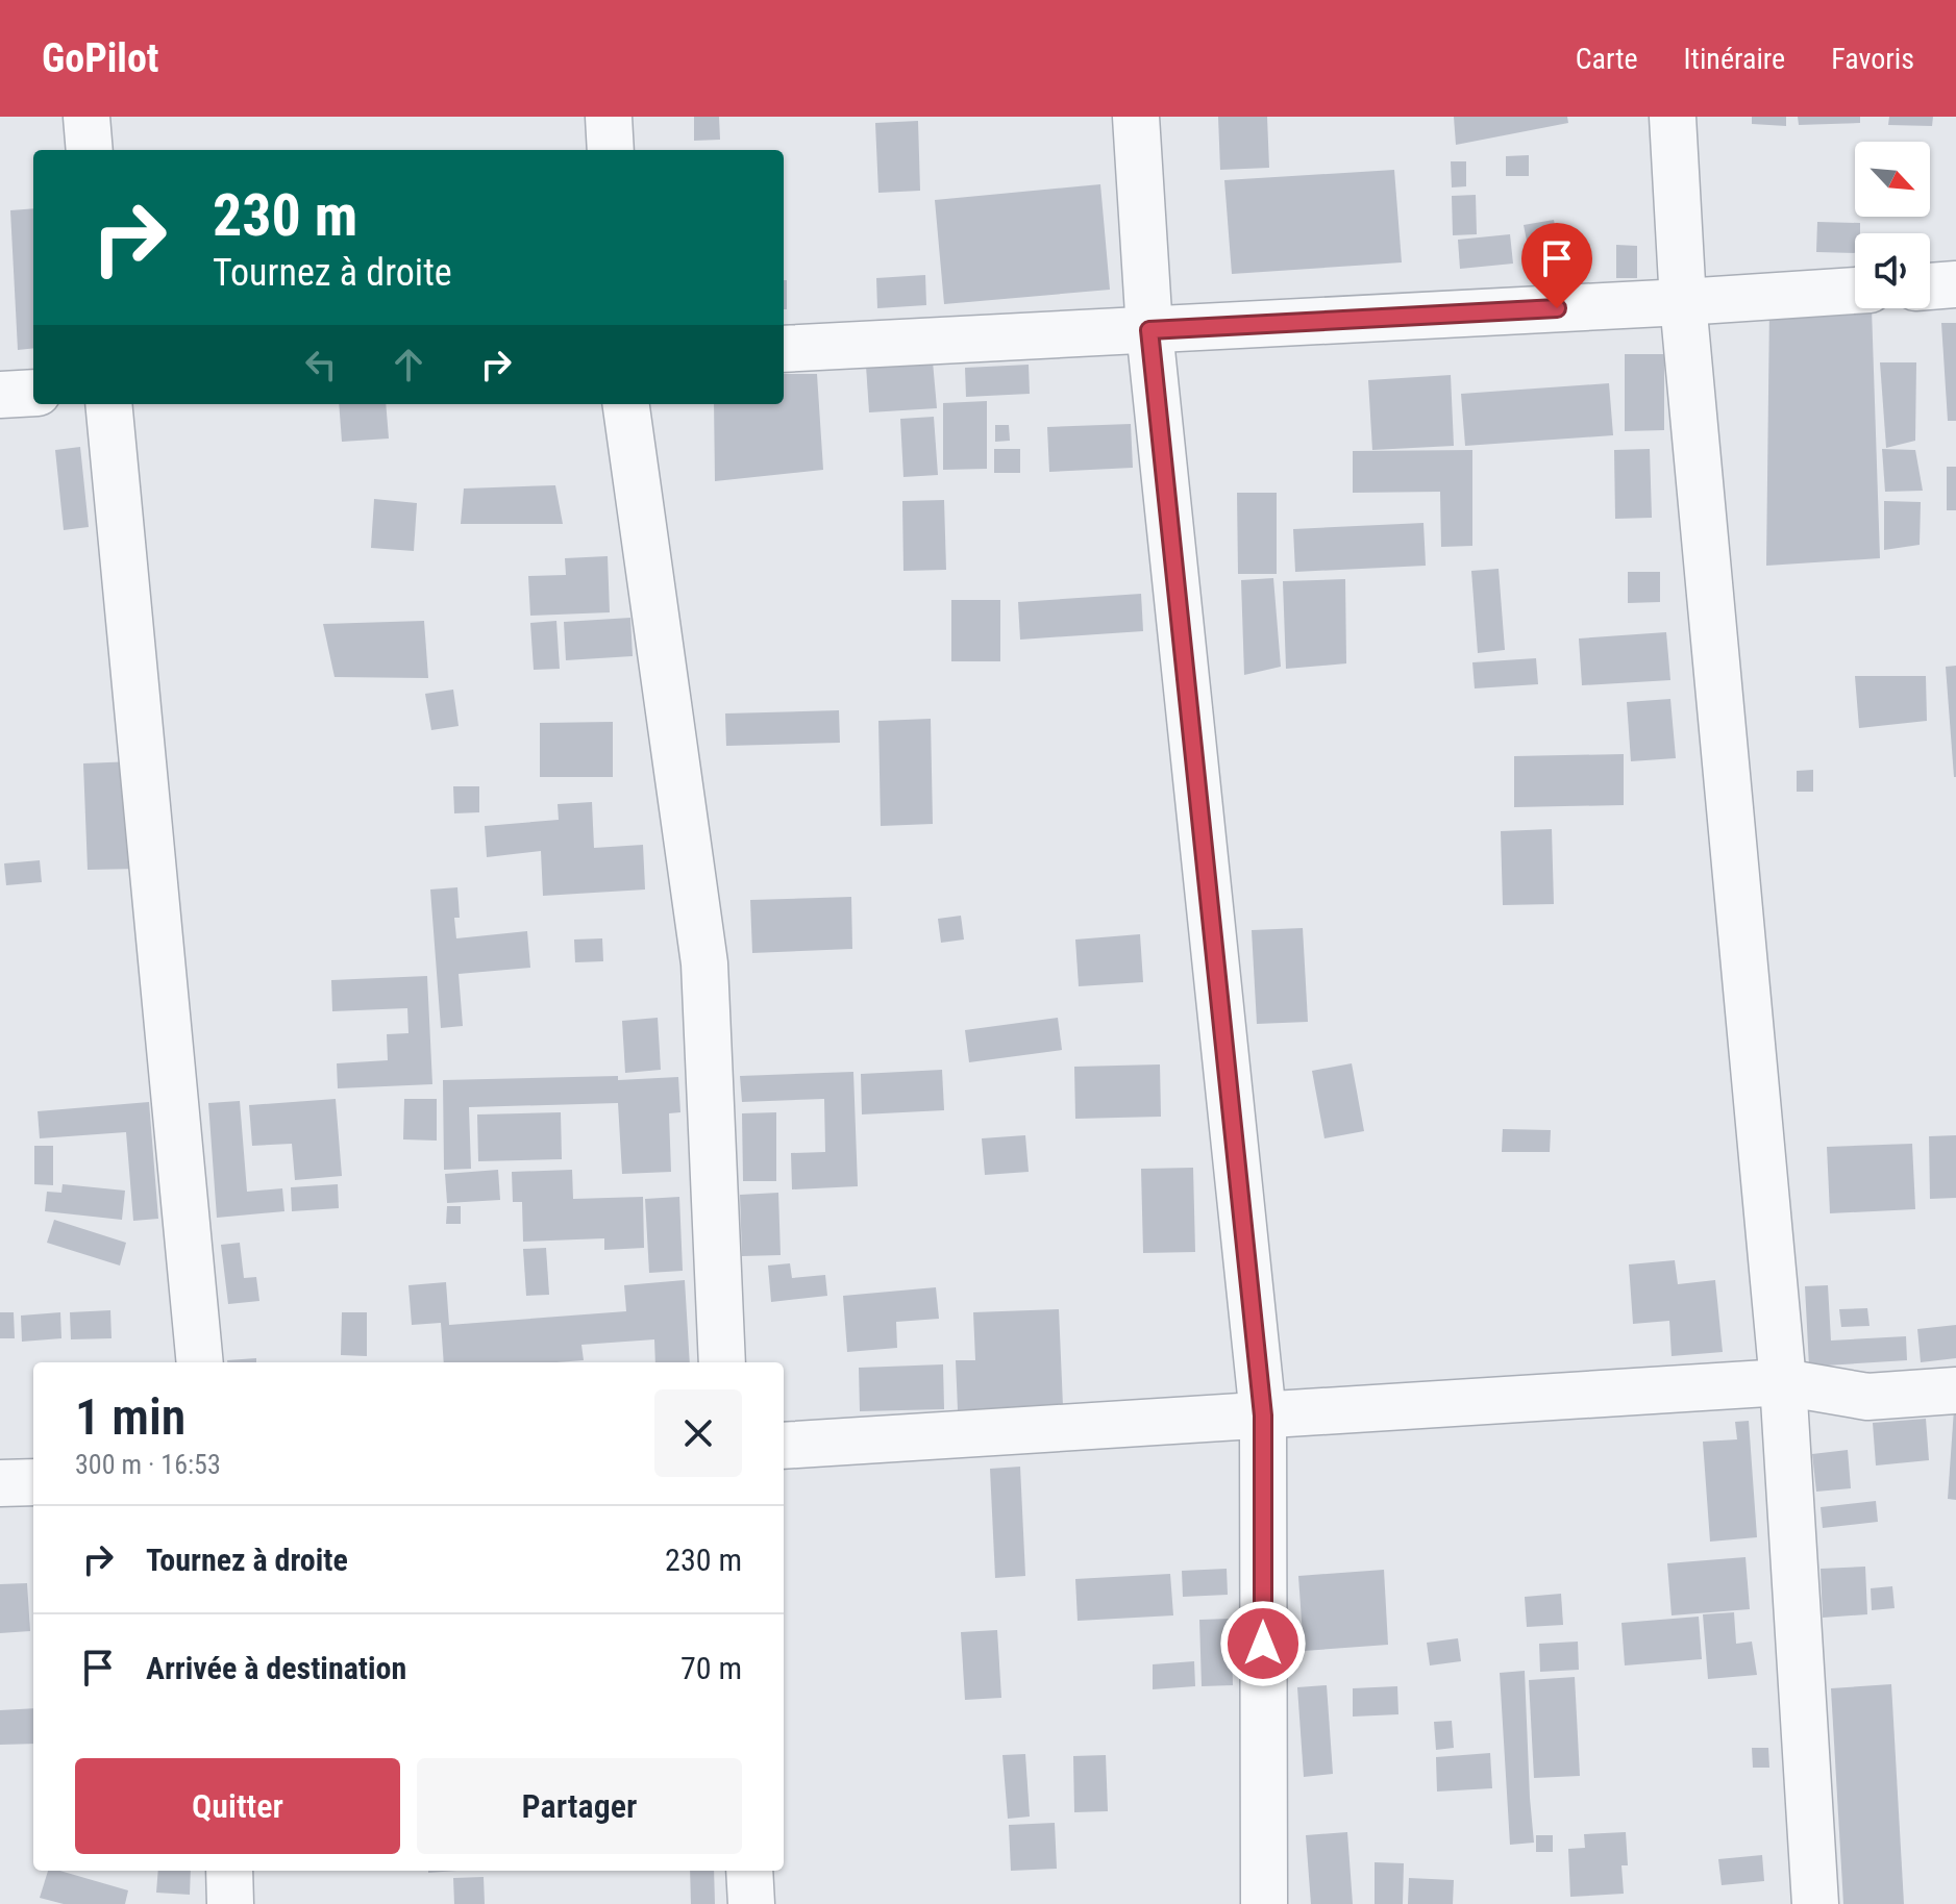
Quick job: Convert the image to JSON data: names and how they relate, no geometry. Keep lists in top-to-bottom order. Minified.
{"north":"bottom right","page":{"header":"GoPilot","nav":["Carte","Itinéraire","Favoris"],"turn":["230 m","Tournez à droite"],"heading":["1 min","300 m · 16:53"],"list":[{"name":"Tournez à droite","value":"230 m"},{"name":"Arrivée à destination","value":"70 m"}],"buttons":["Quitter","Partager"]}}
